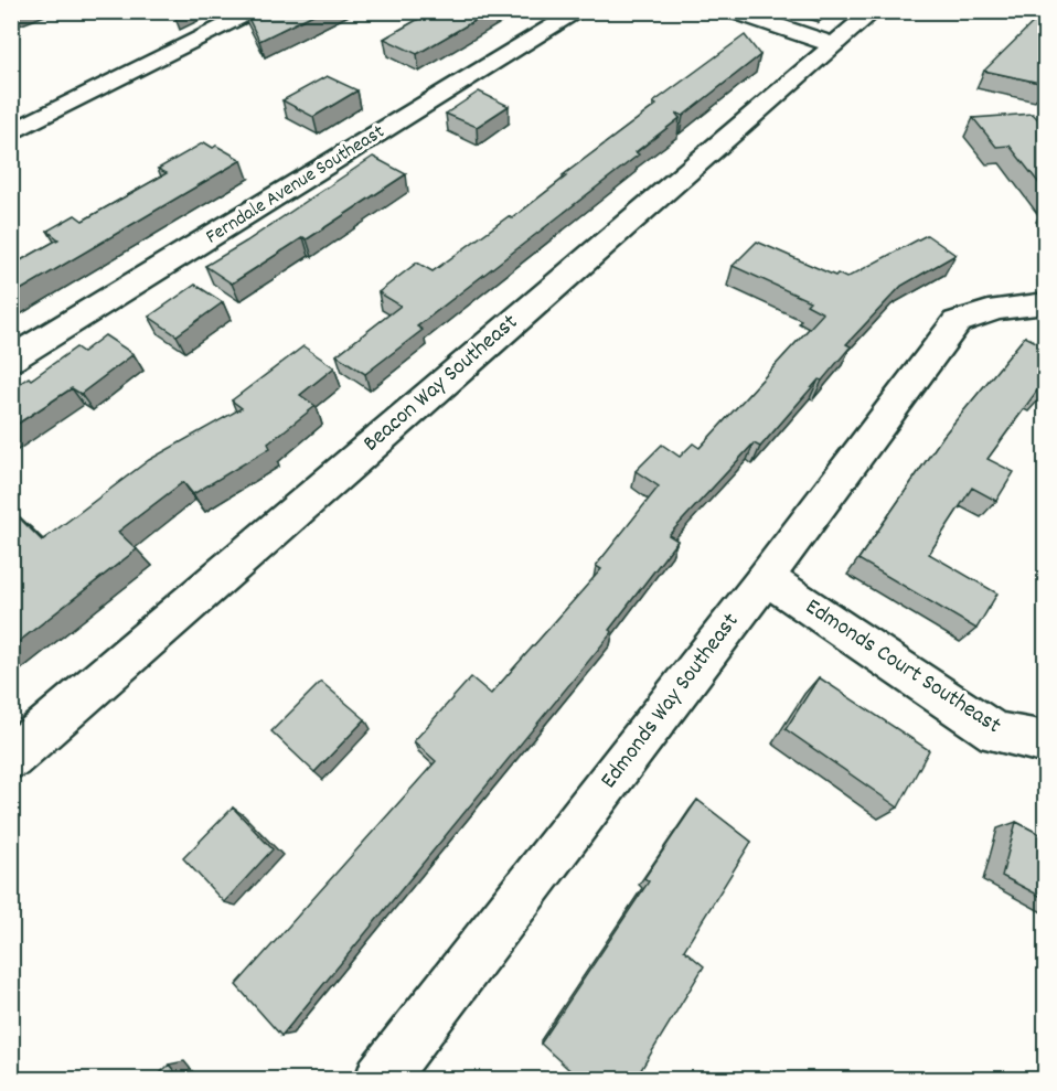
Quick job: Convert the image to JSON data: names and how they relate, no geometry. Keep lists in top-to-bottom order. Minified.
{"streets":{"street":["Ferndale Avenue Southeast","Beacon Way Southeast","Edmonds Court Southeast","Edmonds Way Southeast"]},"crossings":[["Edmonds Court Southeast","Edmonds Way Southeast"]]}
